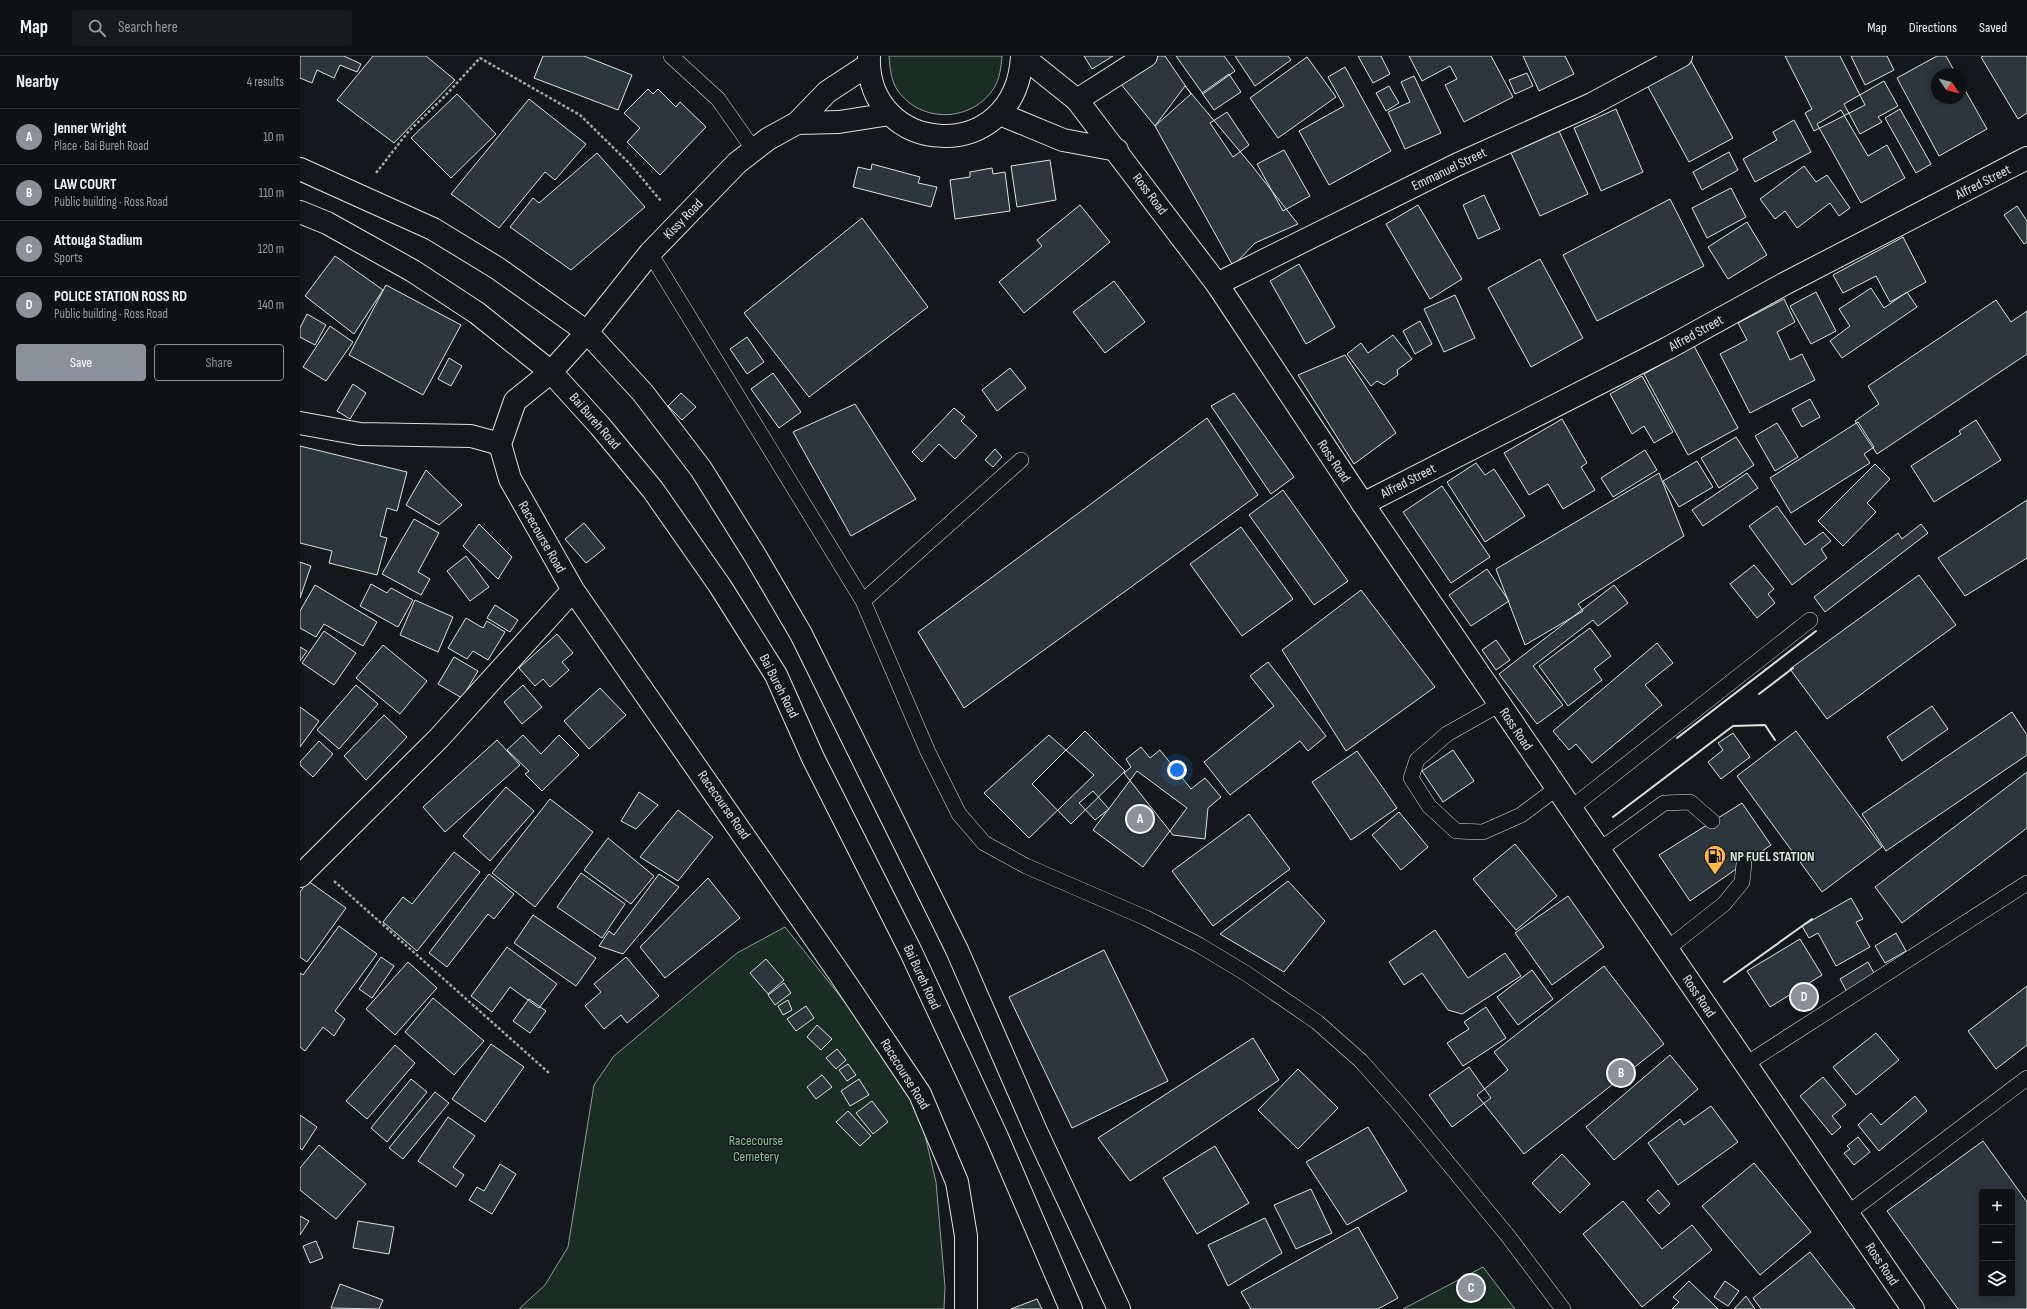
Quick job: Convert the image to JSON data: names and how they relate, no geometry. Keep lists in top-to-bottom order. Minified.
{"streets":{"main road":["Emmanuel Street","Alfred Street","Ross Road","Kissy Road","Bai Bureh Road","Racecourse Road"]},"crossings":[["Emmanuel Street","Ross Road"],["Alfred Street","Ross Road"]],"parks":["Racecourse Cemetery"],"places":{"fuel station":["NP FUEL STATION"]},"north":"bottom right","page":{"header":"Map","search":"Search here","nav":["Map","Directions","Saved"],"heading":["Nearby","4 results"],"list":[{"mark":"A","name":"Jenner Wright","note":"Place · Bai Bureh Road","value":"10 m"},{"mark":"B","name":"LAW COURT","note":"Public building · Ross Road","value":"110 m"},{"mark":"C","name":"Attouga Stadium","note":"Sports","value":"120 m"},{"mark":"D","name":"POLICE STATION ROSS RD","note":"Public building · Ross Road","value":"140 m"}],"buttons":["Save","Share"],"pins":["A","D","B","C"],"map_buttons":["+","−"]}}
